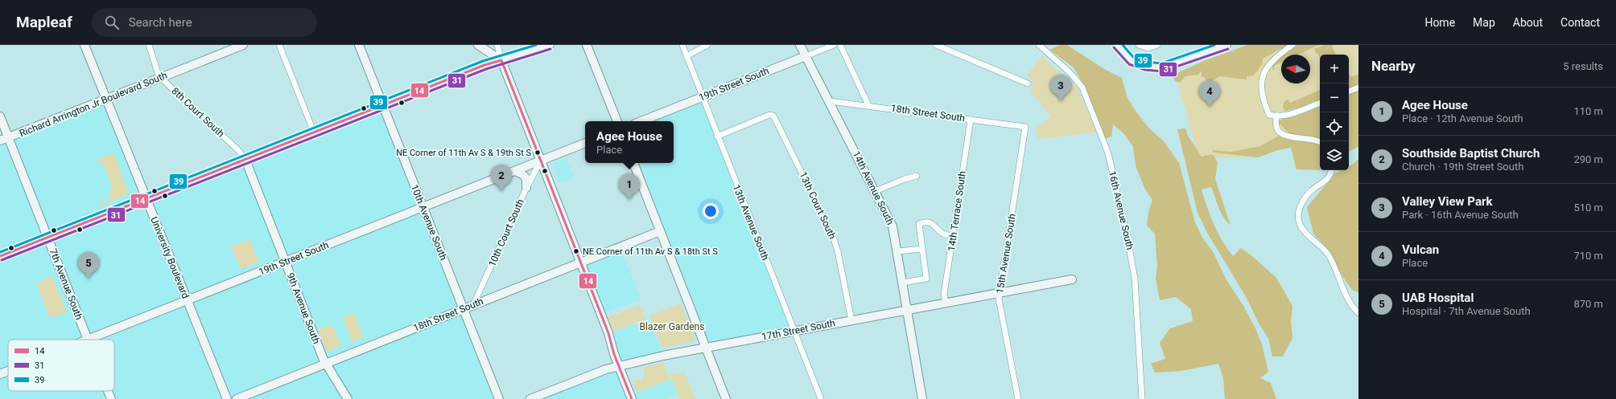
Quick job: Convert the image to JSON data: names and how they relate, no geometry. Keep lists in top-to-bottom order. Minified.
{"streets":{"street":["19th Street South","Richard Arrington Jr Boulevard South","8th Court South","18th Street South","14th Avenue South","13th Court South","16th Avenue South","14th Terrace South","10th Avenue South","13th Avenue South","10th Court South","15th Avenue South","University Boulevard","7th Avenue South","9th Avenue South","17th Street South"]},"crossings":[["19th Street South","14th Avenue South"],["19th Street South","10th Avenue South"],["19th Street South","13th Avenue South"],["19th Street South","10th Court South"],["19th Street South","University Boulevard"],["19th Street South","7th Avenue South"],["19th Street South","9th Avenue South"],["Richard Arrington Jr Boulevard South","8th Court South"],["Richard Arrington Jr Boulevard South","University Boulevard"],["Richard Arrington Jr Boulevard South","7th Avenue South"],["8th Court South","9th Avenue South"],["18th Street South","14th Avenue South"],["18th Street South","14th Terrace South"],["18th Street South","10th Avenue South"],["18th Street South","10th Court South"],["18th Street South","15th Avenue South"],["18th Street South","9th Avenue South"],["14th Avenue South","17th Street South"],["13th Court South","13th Avenue South"],["13th Court South","17th Street South"],["14th Terrace South","17th Street South"],["13th Avenue South","17th Street South"],["15th Avenue South","17th Street South"]],"parks":["Blazer Gardens"],"places":["NE Corner of 11th Av S & 19th St S","NE Corner of 11th Av S & 18th St S"],"lines":["transit line 39","transit line 31","transit line 14"],"legend":["14","31","39"],"north":"left","page":{"header":"Mapleaf","search":"Search here","nav":["Home","Map","About","Contact"],"heading":["Nearby","5 results"],"map_buttons":["+","−"],"pins":["3","4","2","1","5"],"list":[{"mark":"1","name":"Agee House","note":"Place · 12th Avenue South","value":"110 m"},{"mark":"2","name":"Southside Baptist Church","note":"Church · 19th Street South","value":"290 m"},{"mark":"3","name":"Valley View Park","note":"Park · 16th Avenue South","value":"510 m"},{"mark":"4","name":"Vulcan","note":"Place","value":"710 m"},{"mark":"5","name":"UAB Hospital","note":"Hospital · 7th Avenue South","value":"870 m"}],"popup":["Agee House","Place"]}}
